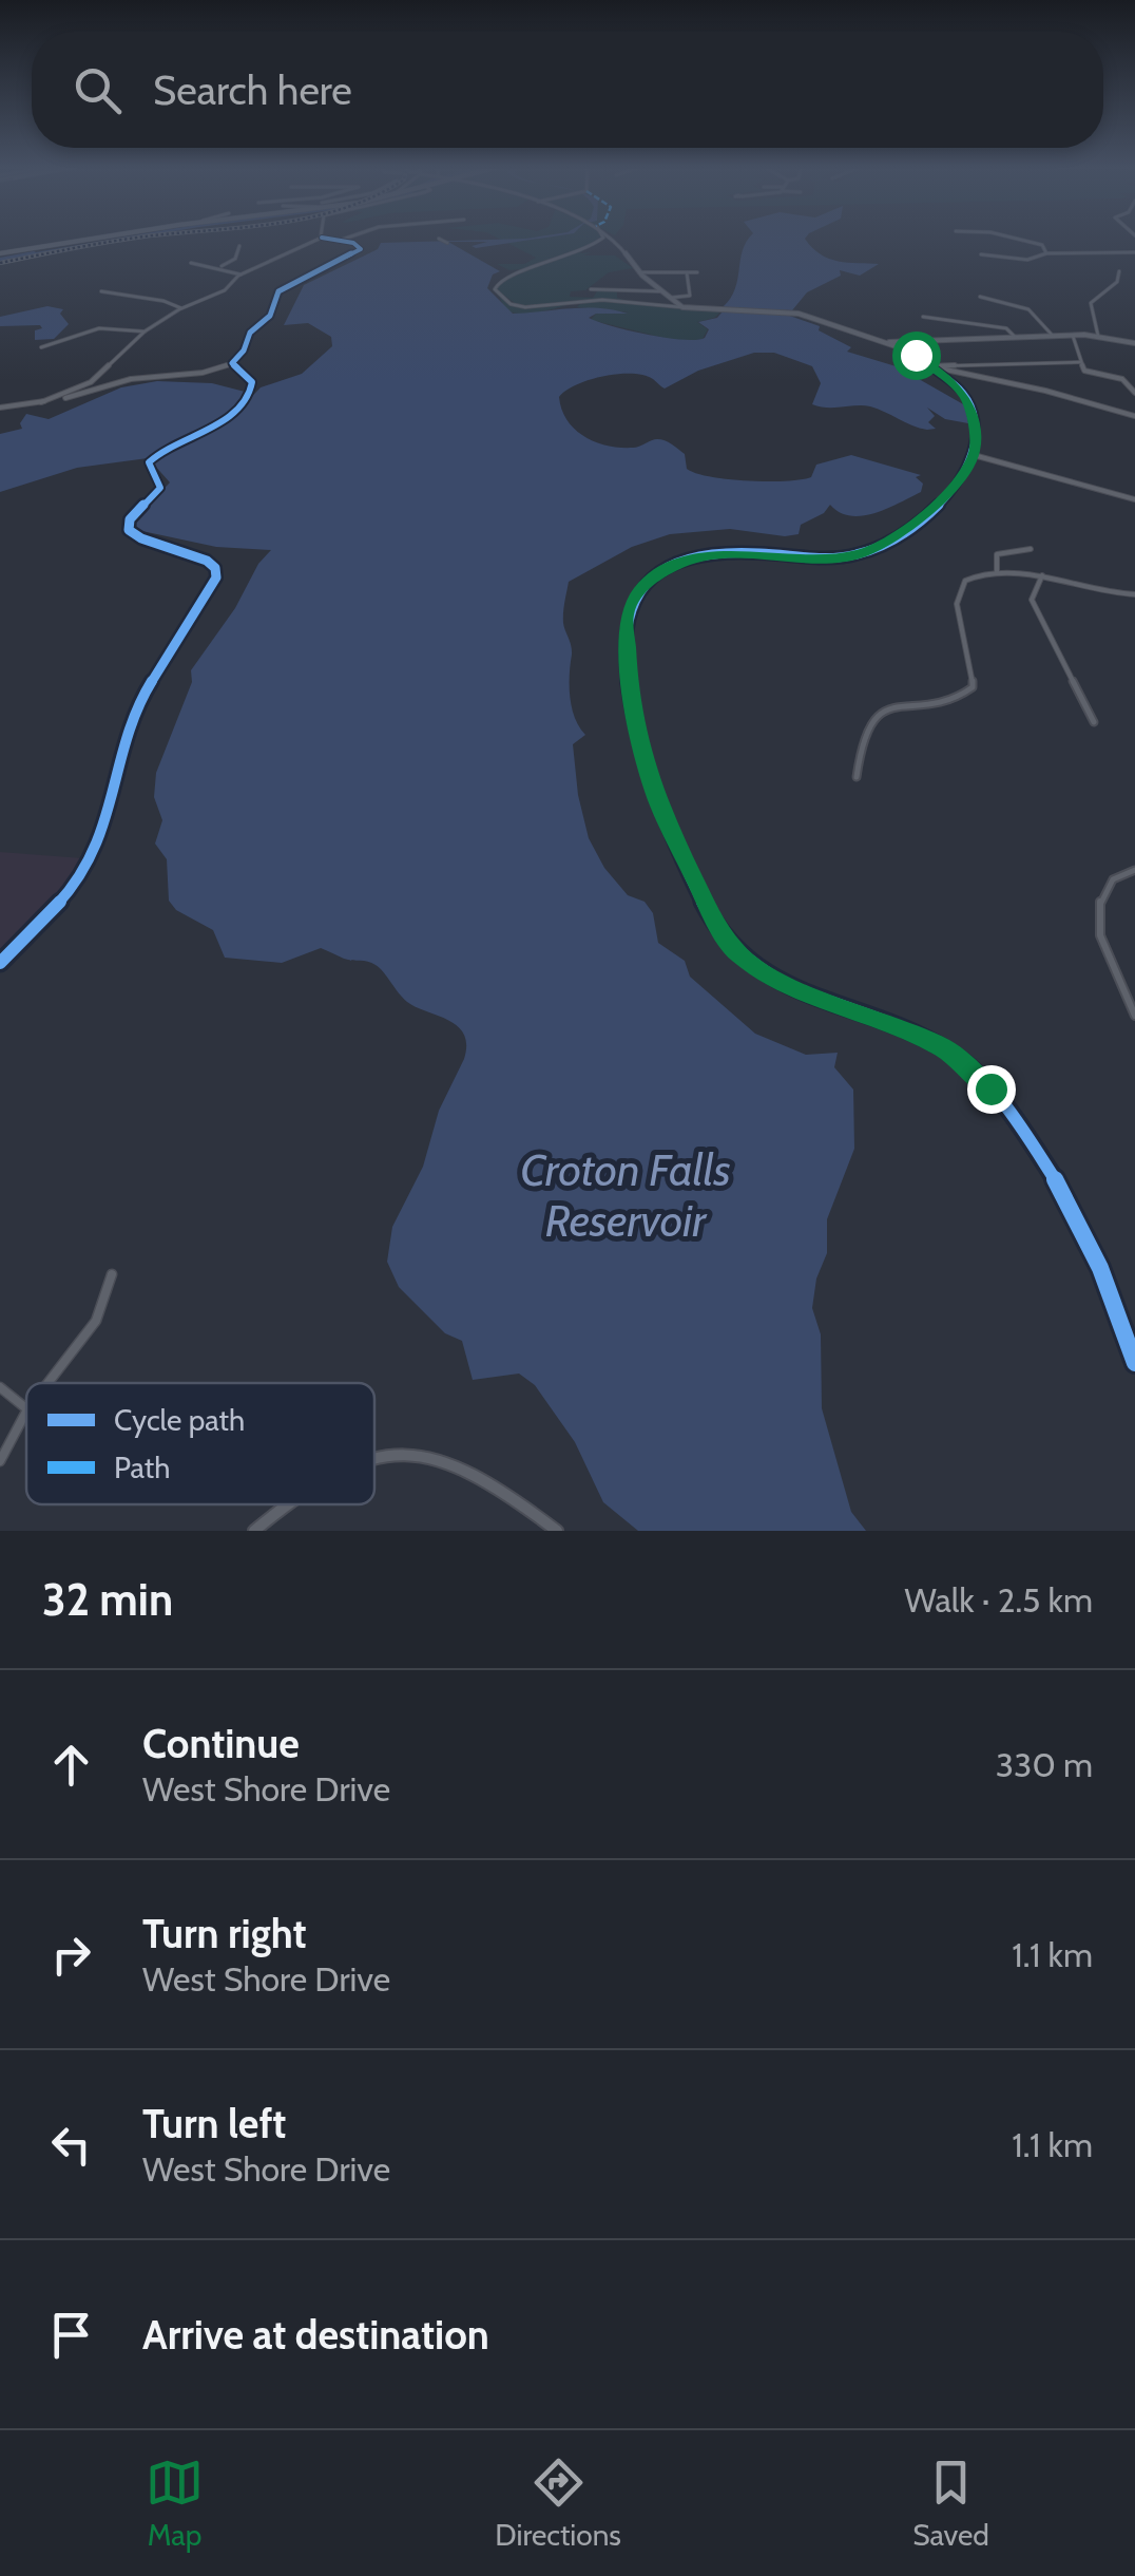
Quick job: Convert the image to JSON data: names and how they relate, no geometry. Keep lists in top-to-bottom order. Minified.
{"water":["Croton Falls Reservoir"],"legend":["Cycle path","Path"],"page":{"search":"Search here","heading":["32 min","Walk · 2.5 km"],"list":[["Continue","West Shore Drive","330 m"],["Turn right","West Shore Drive","1.1 km"],["Turn left","West Shore Drive","1.1 km"],"Arrive at destination"],"nav":["Map","Directions","Saved"]}}
